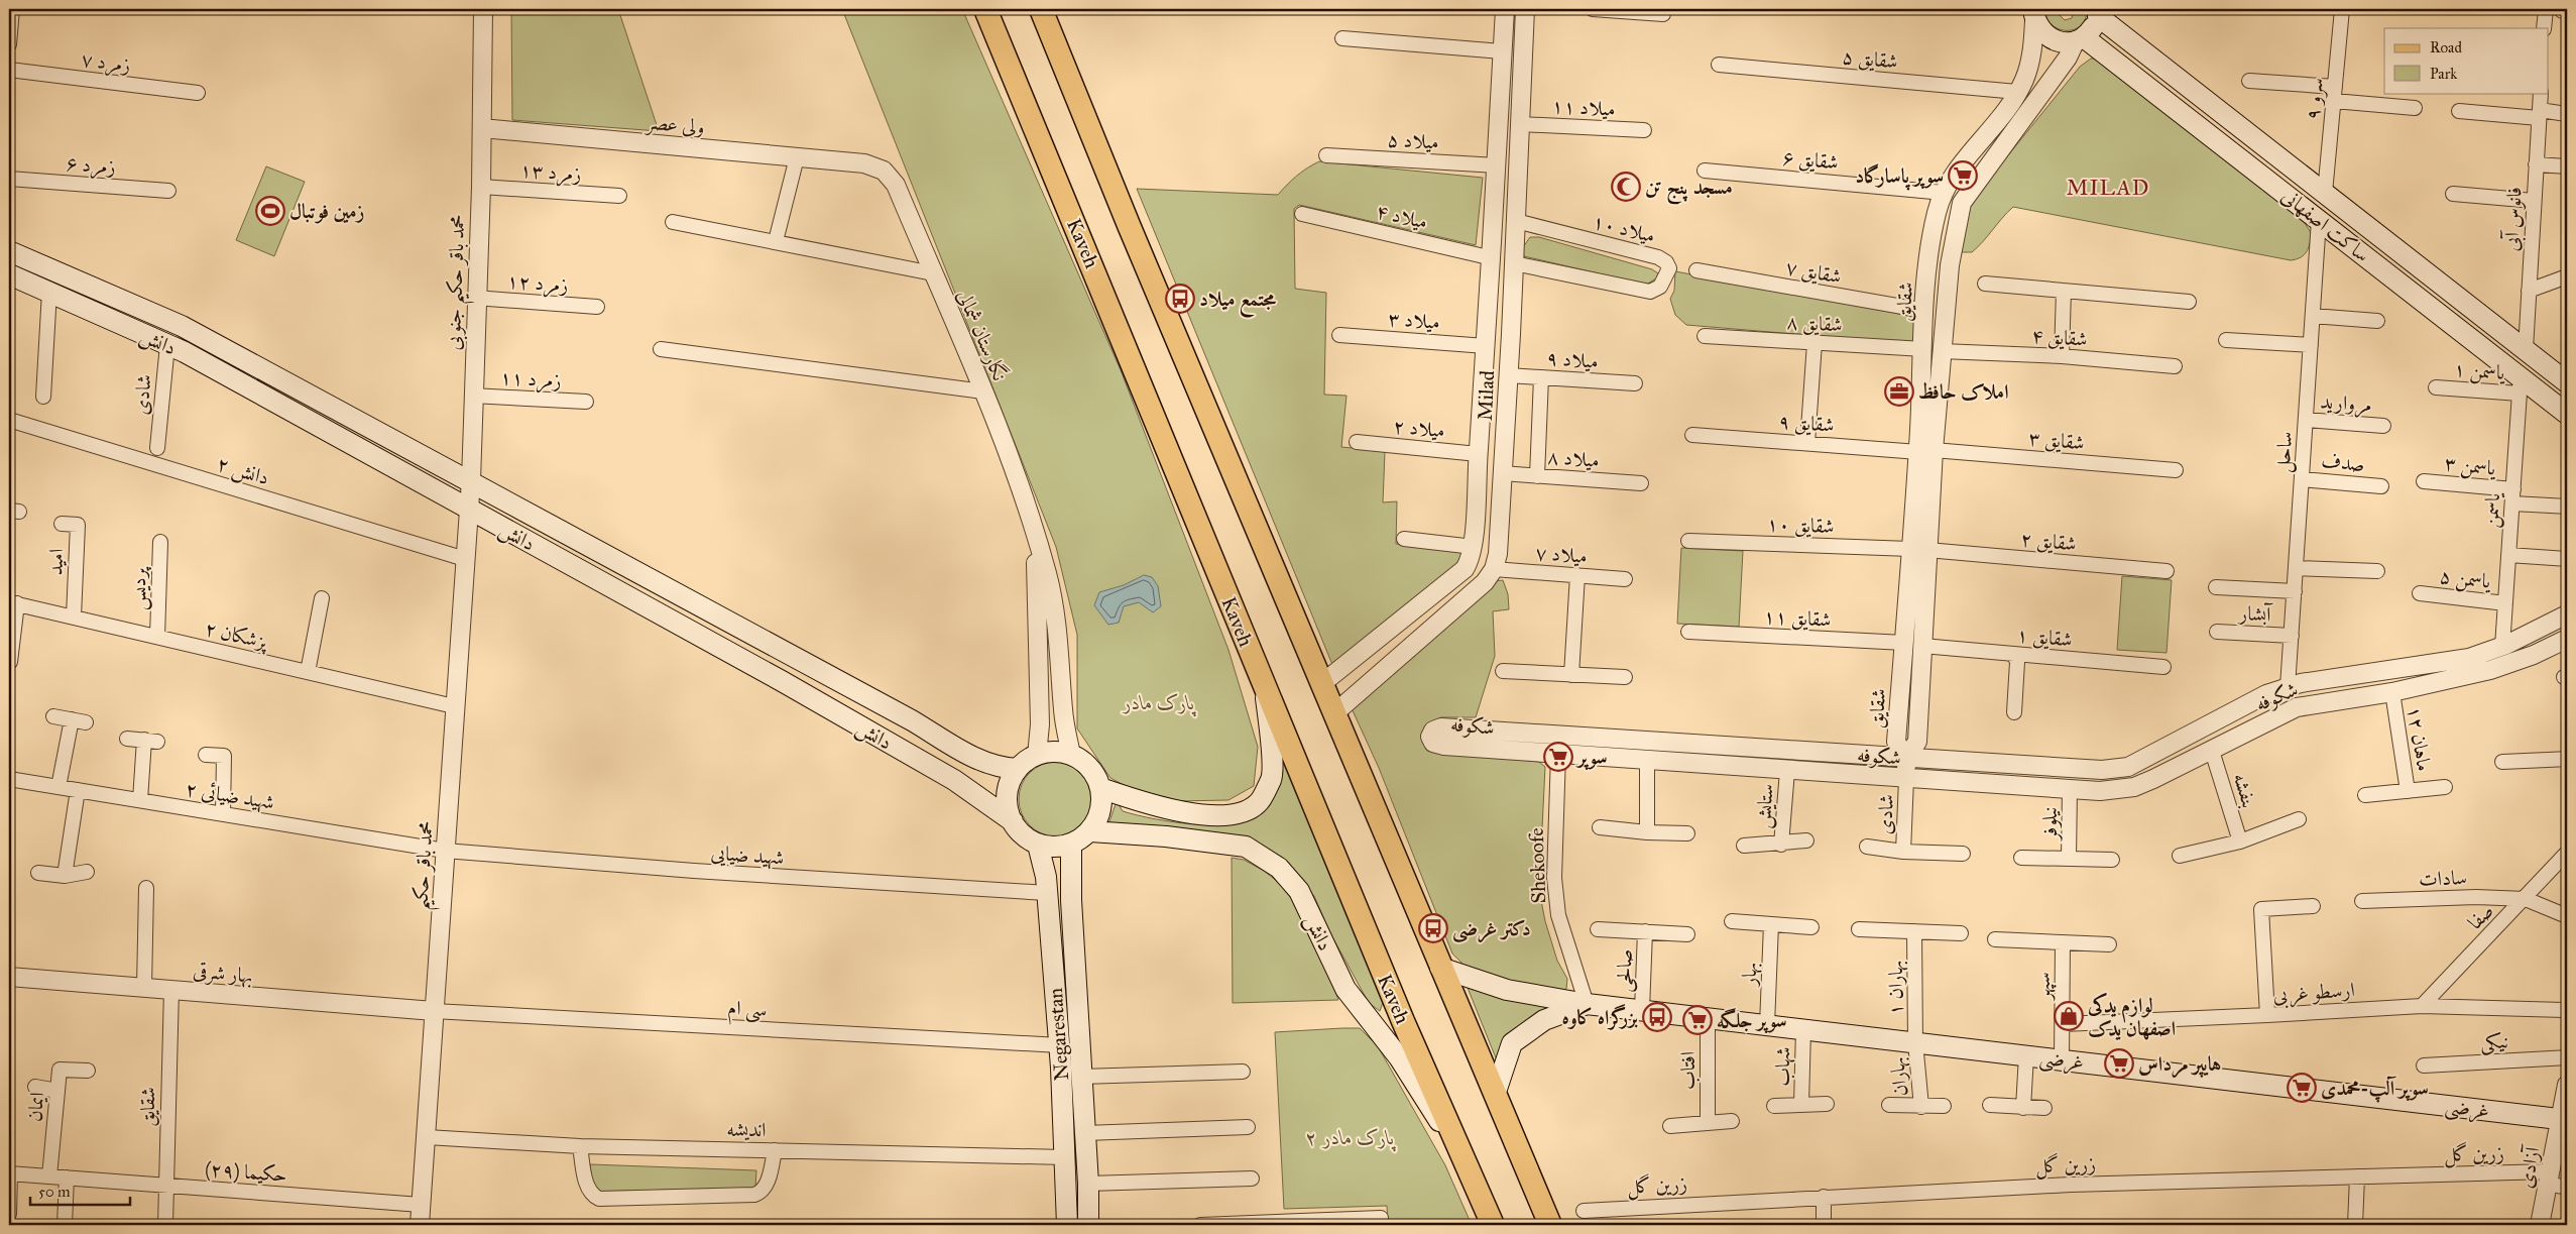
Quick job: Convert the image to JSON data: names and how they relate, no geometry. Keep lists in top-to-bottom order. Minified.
{"streets":{"main road":["ساکت اصفهانی","Kaveh","دانش","Negarestan","غرضی"],"street":["شقایق ۵","زمرد ۷","سرو ۹","میلاد ۱۱","ولی عصر","میلاد ۵","شقایق ۶","زمرد ۶","زمرد ۱۳","میلاد ۴","فانوس آبی","میلاد ۱۰","شقایق ۷","محمد باقر حکیم جنوبی","زمرد ۱۲","شقایق","میلاد ۳","شقایق ۸","نگارستان شمالی","شقایق ۴","میلاد ۹","یاسمن ۱","زمرد ۱۱","شادی","Milad","مروارید","شقایق ۹","میلاد ۲","شقایق ۳","ساحل","میلاد ۸","صدف","یاسمن ۳","دانش ۲","یاسمن","شقایق ۱۰","شقایق ۲","میلاد ۷","امید","یاسمن ۵","پردیس","آبشار","شقایق ۱۱","پزشکان ۲","شقایق ۱","شکوفه","ماهان ۱۲","بنفشه","شهید ضیائی ۲","ستایش","نیلوفر","شهید ضیایی","محمد باقر حکیم","Shekoofe","سادات","صفا","صالحی","بهار شرقی","بهار","سپهر","بهاران ۱","ارسطو غربی","سی ام","نیکی","شهاب","افتاب","بهاران","ایمان","اندیشه","زرین گل","آزادی","حکیما (۲۹)"]},"crossings":[["شقایق ۵","شقایق"],["سرو ۹","ساکت اصفهانی"],["میلاد ۱۱","Milad"],["ولی عصر","محمد باقر حکیم جنوبی"],["ولی عصر","نگارستان شمالی"],["میلاد ۵","Milad"],["شقایق ۶","شقایق"],["زمرد ۱۳","محمد باقر حکیم جنوبی"],["میلاد ۴","Milad"],["فانوس آبی","ساکت اصفهانی"],["ساکت اصفهانی","شقایق"],["ساکت اصفهانی","یاسمن ۱"],["ساکت اصفهانی","ساحل"],["ساکت اصفهانی","یاسمن"],["میلاد ۱۰","Milad"],["Kaveh","دانش"],["شقایق ۷","شقایق"],["محمد باقر حکیم جنوبی","زمرد ۱۲"],["محمد باقر حکیم جنوبی","دانش"],["محمد باقر حکیم جنوبی","زمرد ۱۱"],["محمد باقر حکیم جنوبی","محمد باقر حکیم"],["شقایق","شقایق ۸"],["شقایق","شقایق ۴"],["شقایق","شقایق ۹"],["شقایق","شقایق ۳"],["شقایق","شقایق ۱۰"],["شقایق","شقایق ۲"],["شقایق","شقایق ۱۱"],["شقایق","شقایق ۱"],["شقایق","شکوفه"],["شقایق","بهار شرقی"],["شقایق","حکیما (۲۹)"],["میلاد ۳","Milad"],["نگارستان شمالی","دانش"],["نگارستان شمالی","Negarestan"],["دانش","شادی"],["دانش","محمد باقر حکیم"],["دانش","Negarestan"],["میلاد ۹","Milad"],["یاسمن ۱","یاسمن"],["شادی","شکوفه"],["Milad","میلاد ۲"],["Milad","میلاد ۸"],["Milad","میلاد ۷"],["مروارید","ساحل"],["شقایق ۹","شقایق ۳"],["ساحل","صدف"],["ساحل","آبشار"],["ساحل","شکوفه"],["یاسمن ۳","یاسمن"],["دانش ۲","محمد باقر حکیم"],["یاسمن","یاسمن ۵"],["یاسمن","شکوفه"],["شقایق ۱۰","شقایق ۲"],["امید","پزشکان ۲"],["پردیس","پزشکان ۲"],["پزشکان ۲","محمد باقر حکیم"],["شکوفه","ماهان ۱۲"],["شکوفه","بنفشه"],["شکوفه","ستایش"],["شکوفه","نیلوفر"],["شکوفه","Shekoofe"],["شهید ضیائی ۲","شهید ضیایی"],["شهید ضیائی ۲","محمد باقر حکیم"],["شهید ضیایی","محمد باقر حکیم"],["شهید ضیایی","Negarestan"],["محمد باقر حکیم","بهار شرقی"],["محمد باقر حکیم","سی ام"],["محمد باقر حکیم","اندیشه"],["محمد باقر حکیم","حکیما (۲۹)"],["Shekoofe","غرضی"],["سادات","صفا"],["صفا","ارسطو غربی"],["صالحی","غرضی"],["بهار شرقی","سی ام"],["بهار","غرضی"],["سپهر","ارسطو غربی"],["سپهر","غرضی"],["بهاران ۱","غرضی"],["بهاران ۱","بهاران"],["سی ام","Negarestan"],["Negarestan","اندیشه"],["غرضی","شهاب"],["غرضی","افتاب"],["غرضی","بهاران"],["غرضی","آزادی"],["ایمان","حکیما (۲۹)"],["زرین گل","آزادی"]],"districts":["MILAD"],"parks":["پارک مادر","پارک مادر ۲"],"places":{"supermarket":["سوپر پاسارگاد","سوپر","سوپر جلگه","هایپر مرداس","سوپر آلپ-محمدی"],"mosque":["مسجد پنج تن"],"sports":["زمین فوتبال"],"bus stop":["مجتمع میلاد","دکتر غرضی","بزرگراه کاوه"],"office":["املاک حافظ"],"shop":["لوازم یدکی اصفهان یدک"]},"legend":["Road","Park"],"scale_bar":"50 m"}
